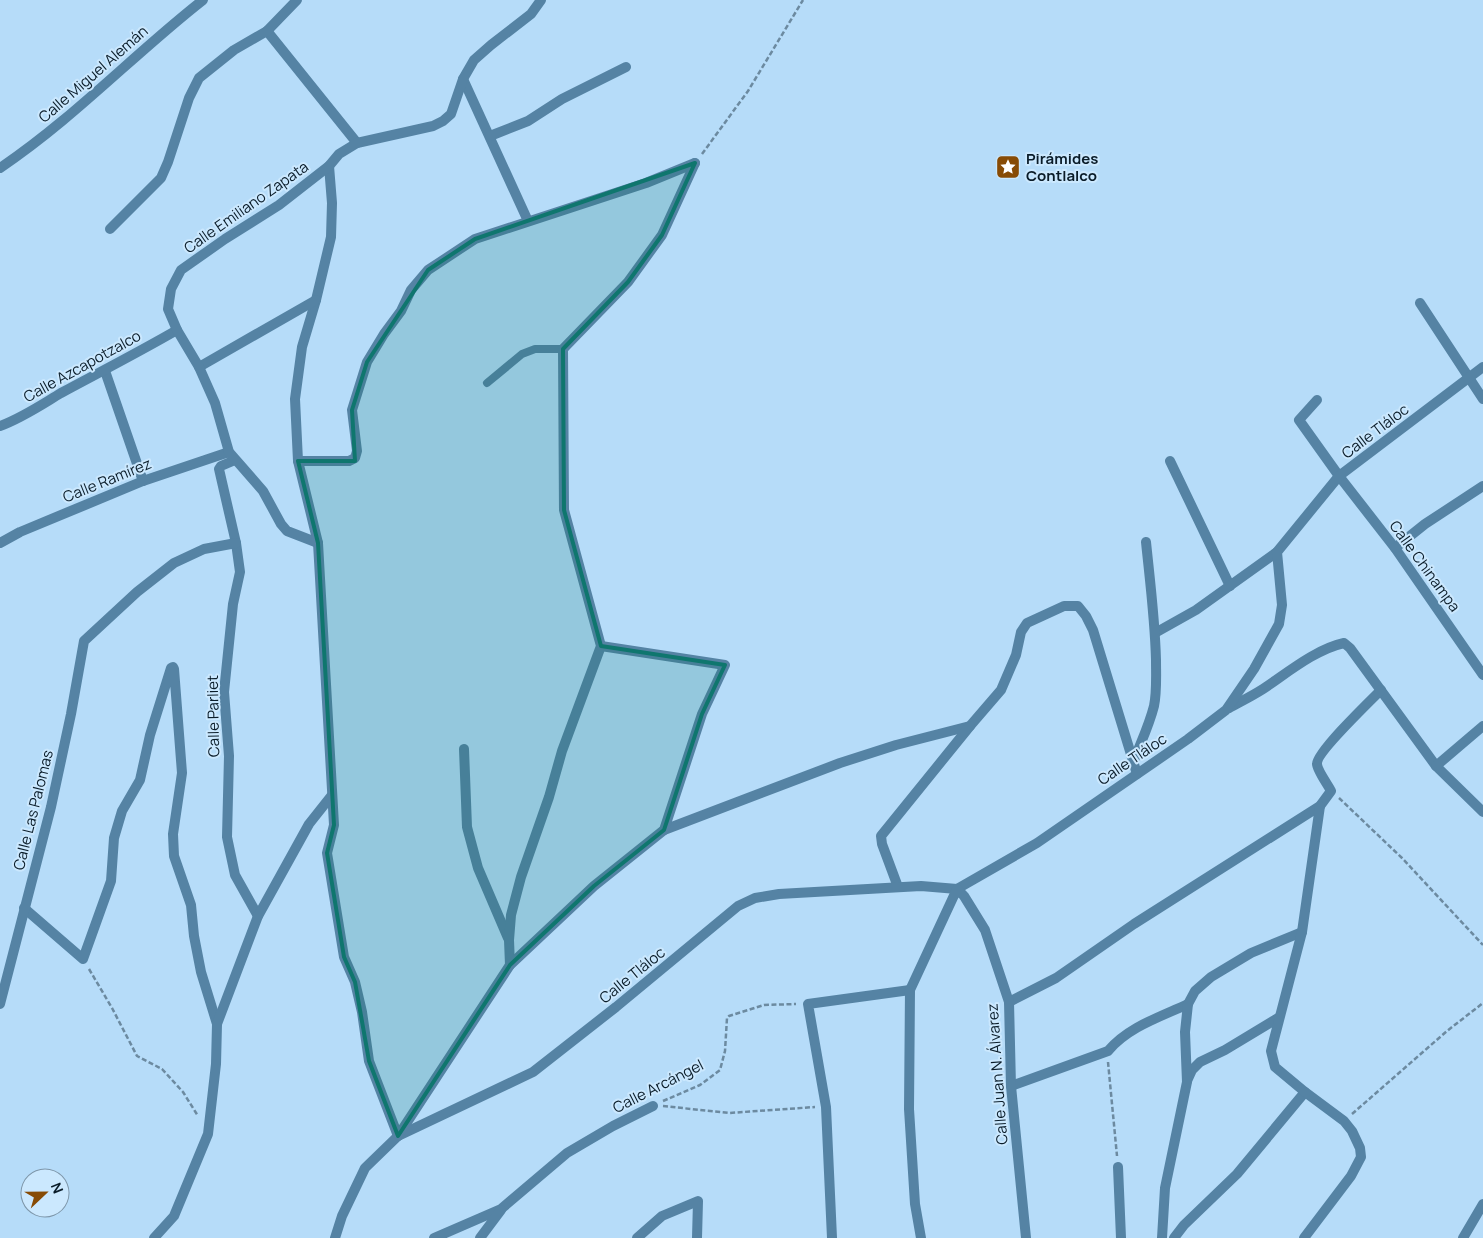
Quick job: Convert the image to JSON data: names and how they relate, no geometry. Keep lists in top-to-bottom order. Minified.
{"streets":{"street":["Calle Miguel Alemán","Calle Emiliano Zapata","Calle Azcapotzalco","Calle Tláloc","Calle Ramírez","Calle Chinampa","Calle Parliet","Calle Las Palomas","Calle Juan N. Álvarez","Calle Arcángel"]},"crossings":[["Calle Emiliano Zapata","Calle Azcapotzalco"],["Calle Tláloc","Calle Chinampa"],["Calle Tláloc","Calle Juan N. Álvarez"],["Calle Ramírez","Calle Parliet"],["Calle Parliet","Calle Las Palomas"]],"places":{"place":["Pirámides Contlalco"]},"north":"right"}
